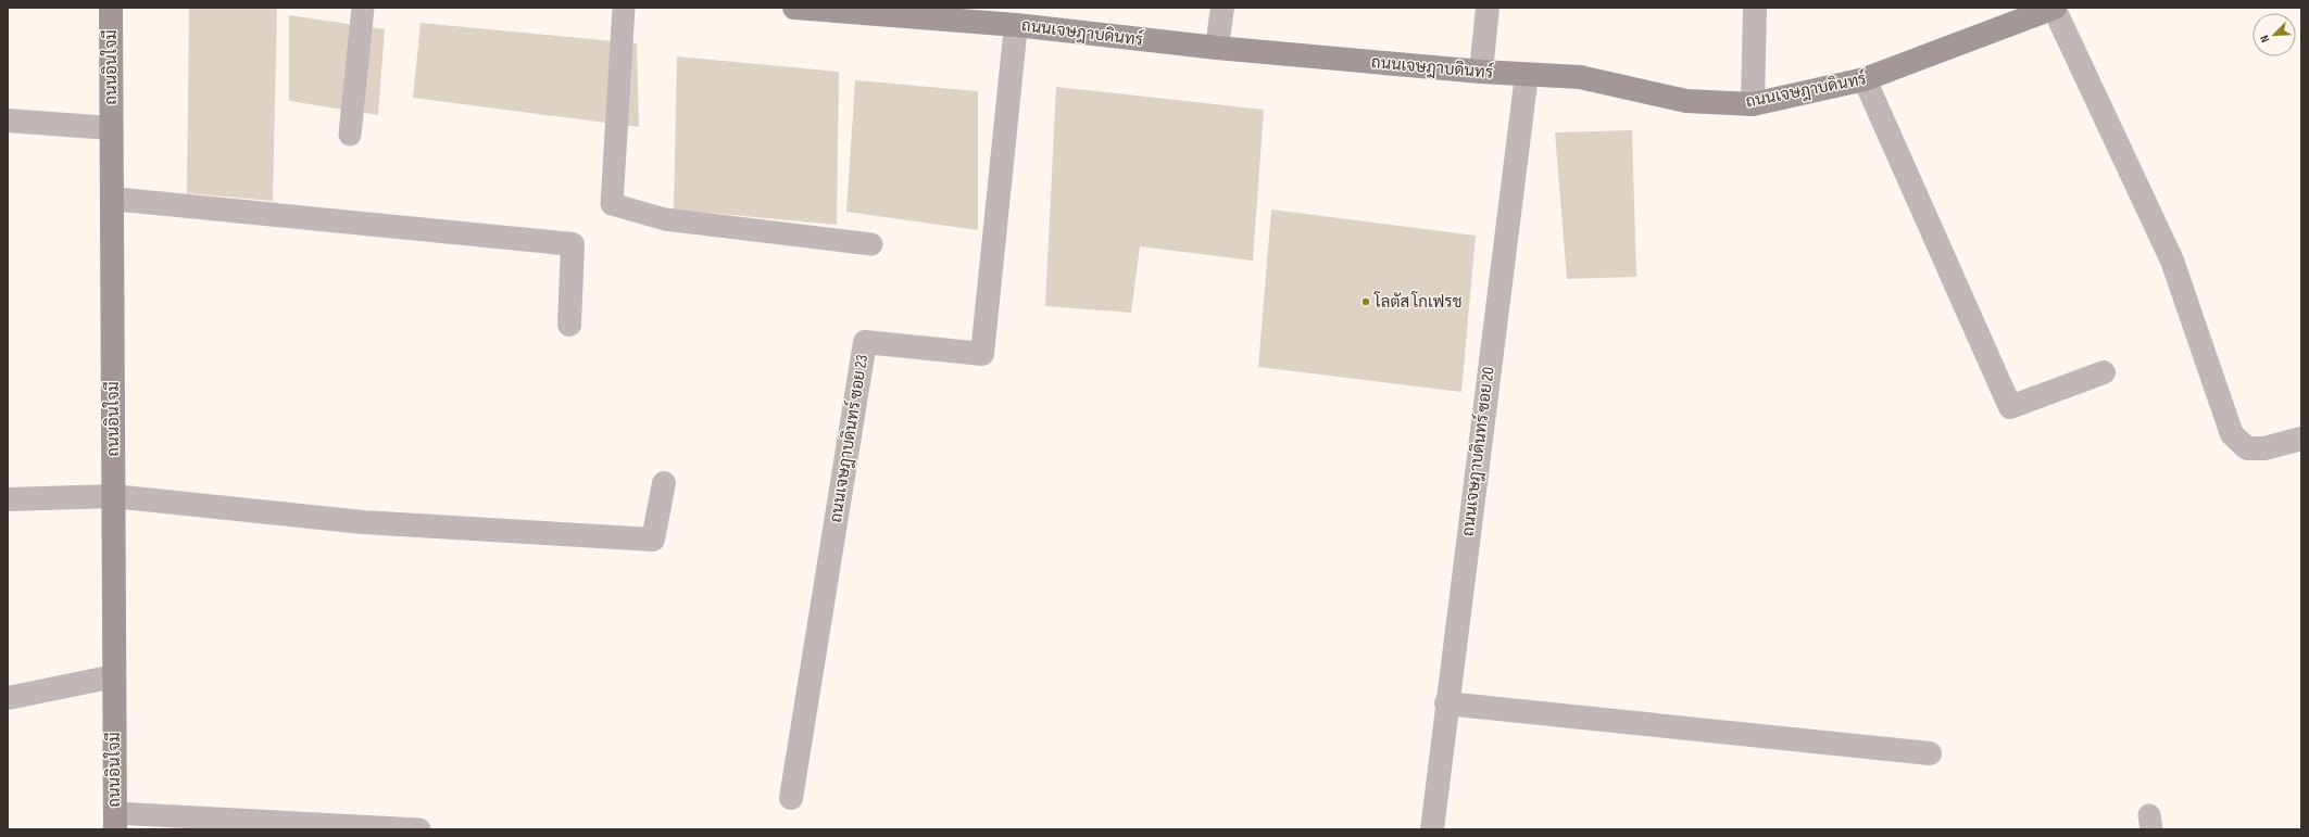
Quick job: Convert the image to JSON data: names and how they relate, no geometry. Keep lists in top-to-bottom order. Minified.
{"streets":{"street":["ถนนเจษฎาบดินทร์","ถนนอินใจมี","ถนนเจษฎาบดินทร์ ซอย 23","ถนนเจษฎาบดินทร์ ซอย 20"]},"crossings":[["ถนนเจษฎาบดินทร์","ถนนเจษฎาบดินทร์ ซอย 23"],["ถนนเจษฎาบดินทร์","ถนนเจษฎาบดินทร์ ซอย 20"]],"places":["โลตัส โกเฟรช"],"north":"bottom left"}
